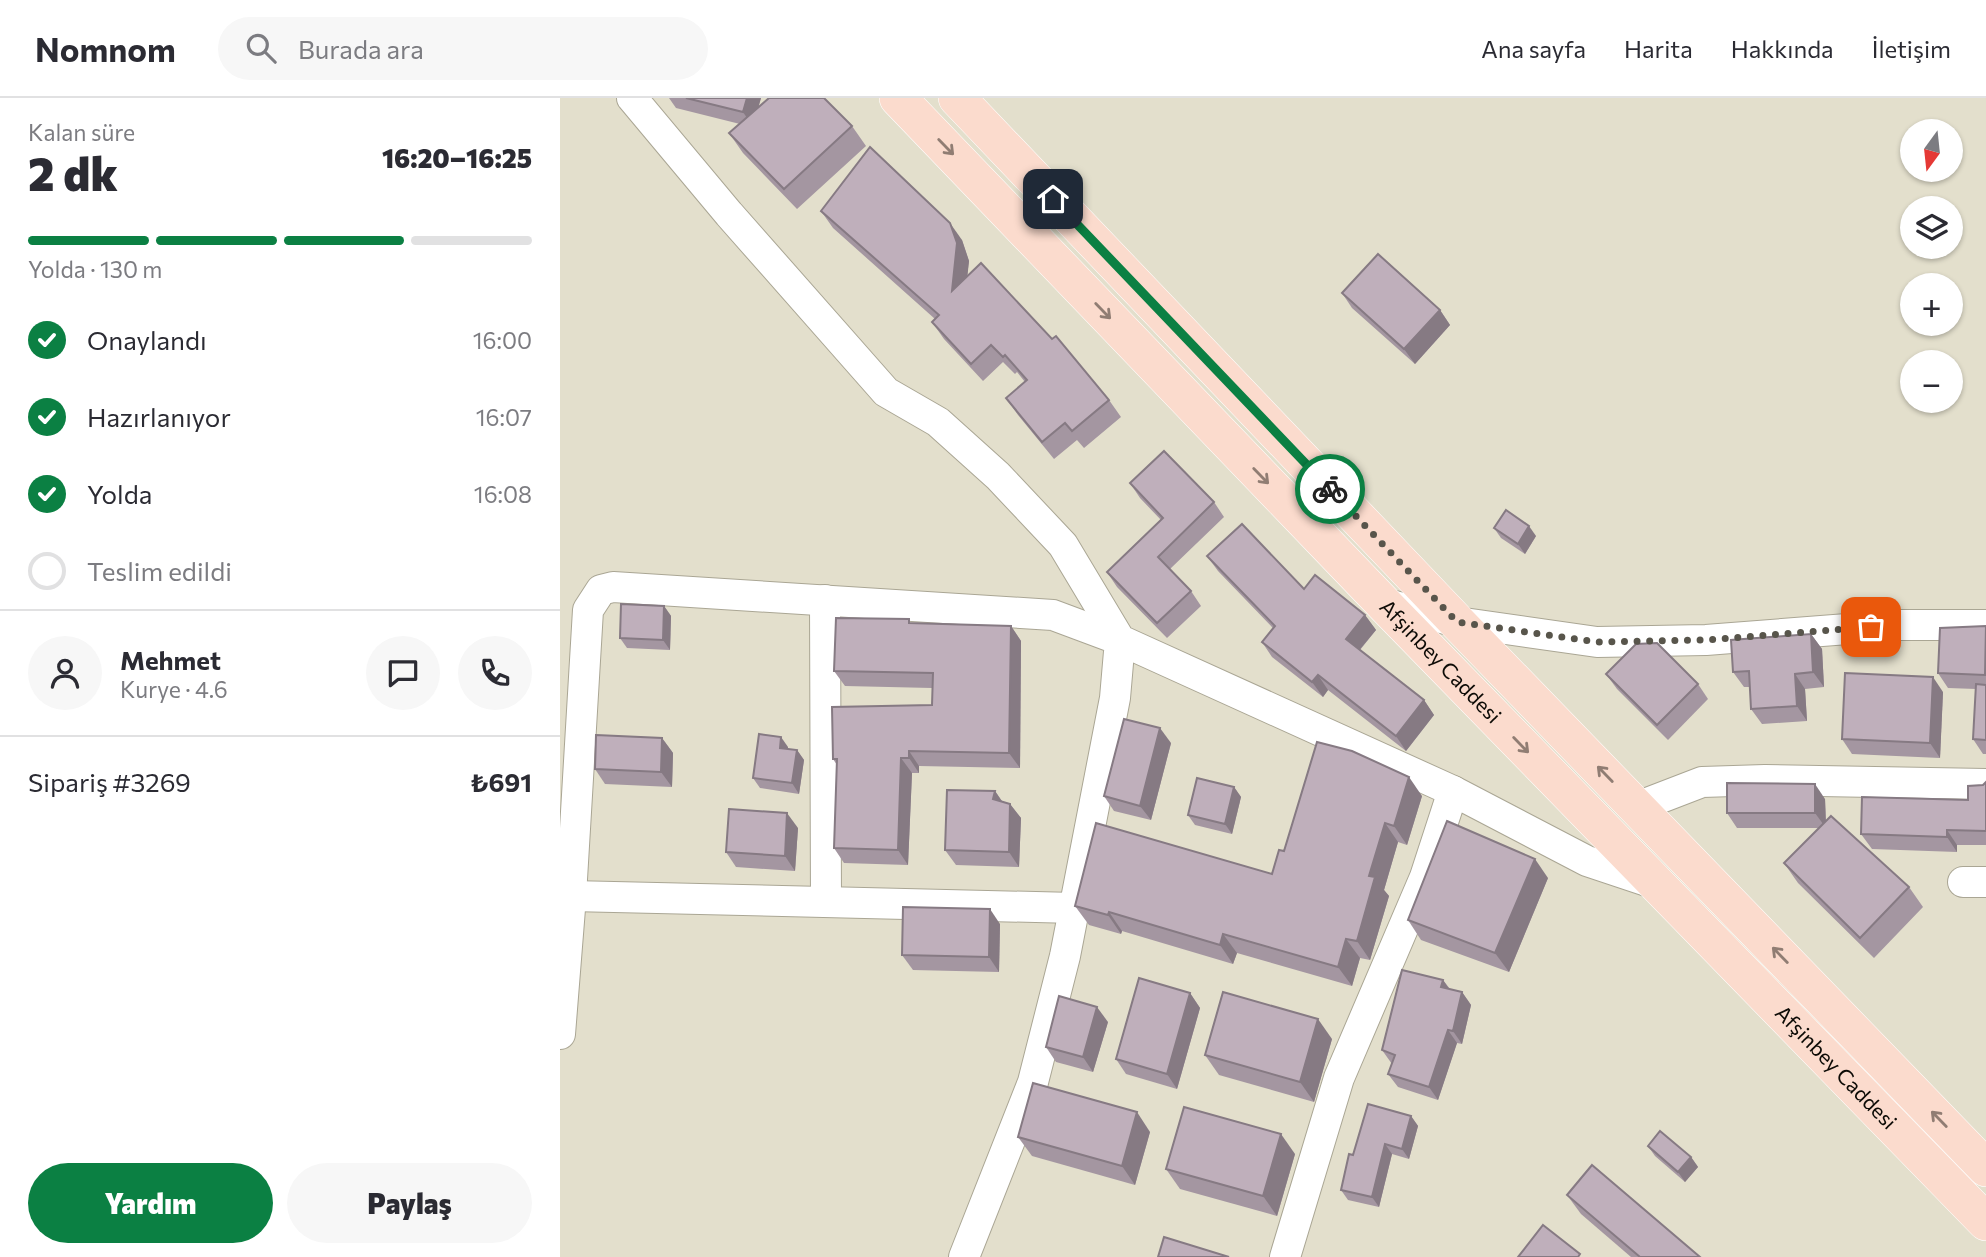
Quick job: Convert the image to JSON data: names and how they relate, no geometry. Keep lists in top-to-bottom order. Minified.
{"streets":{"main road":["Afşinbey Caddesi"]},"north":"bottom","page":{"header":"Nomnom","search":"Burada ara","nav":["Ana sayfa","Harita","Hakkında","İletişim"],"heading":["2 dk","Kalan süre","16:20–16:25"],"panel":["Mehmet","Kurye · 4.6","Sipariş #3269","₺691"],"map_buttons":["+","−"],"bar":"Yolda · 130 m","list":[["Onaylandı","16:00"],["Hazırlanıyor","16:07"],["Yolda","16:08"],"Teslim edildi"],"buttons":["Yardım","Paylaş"]}}
